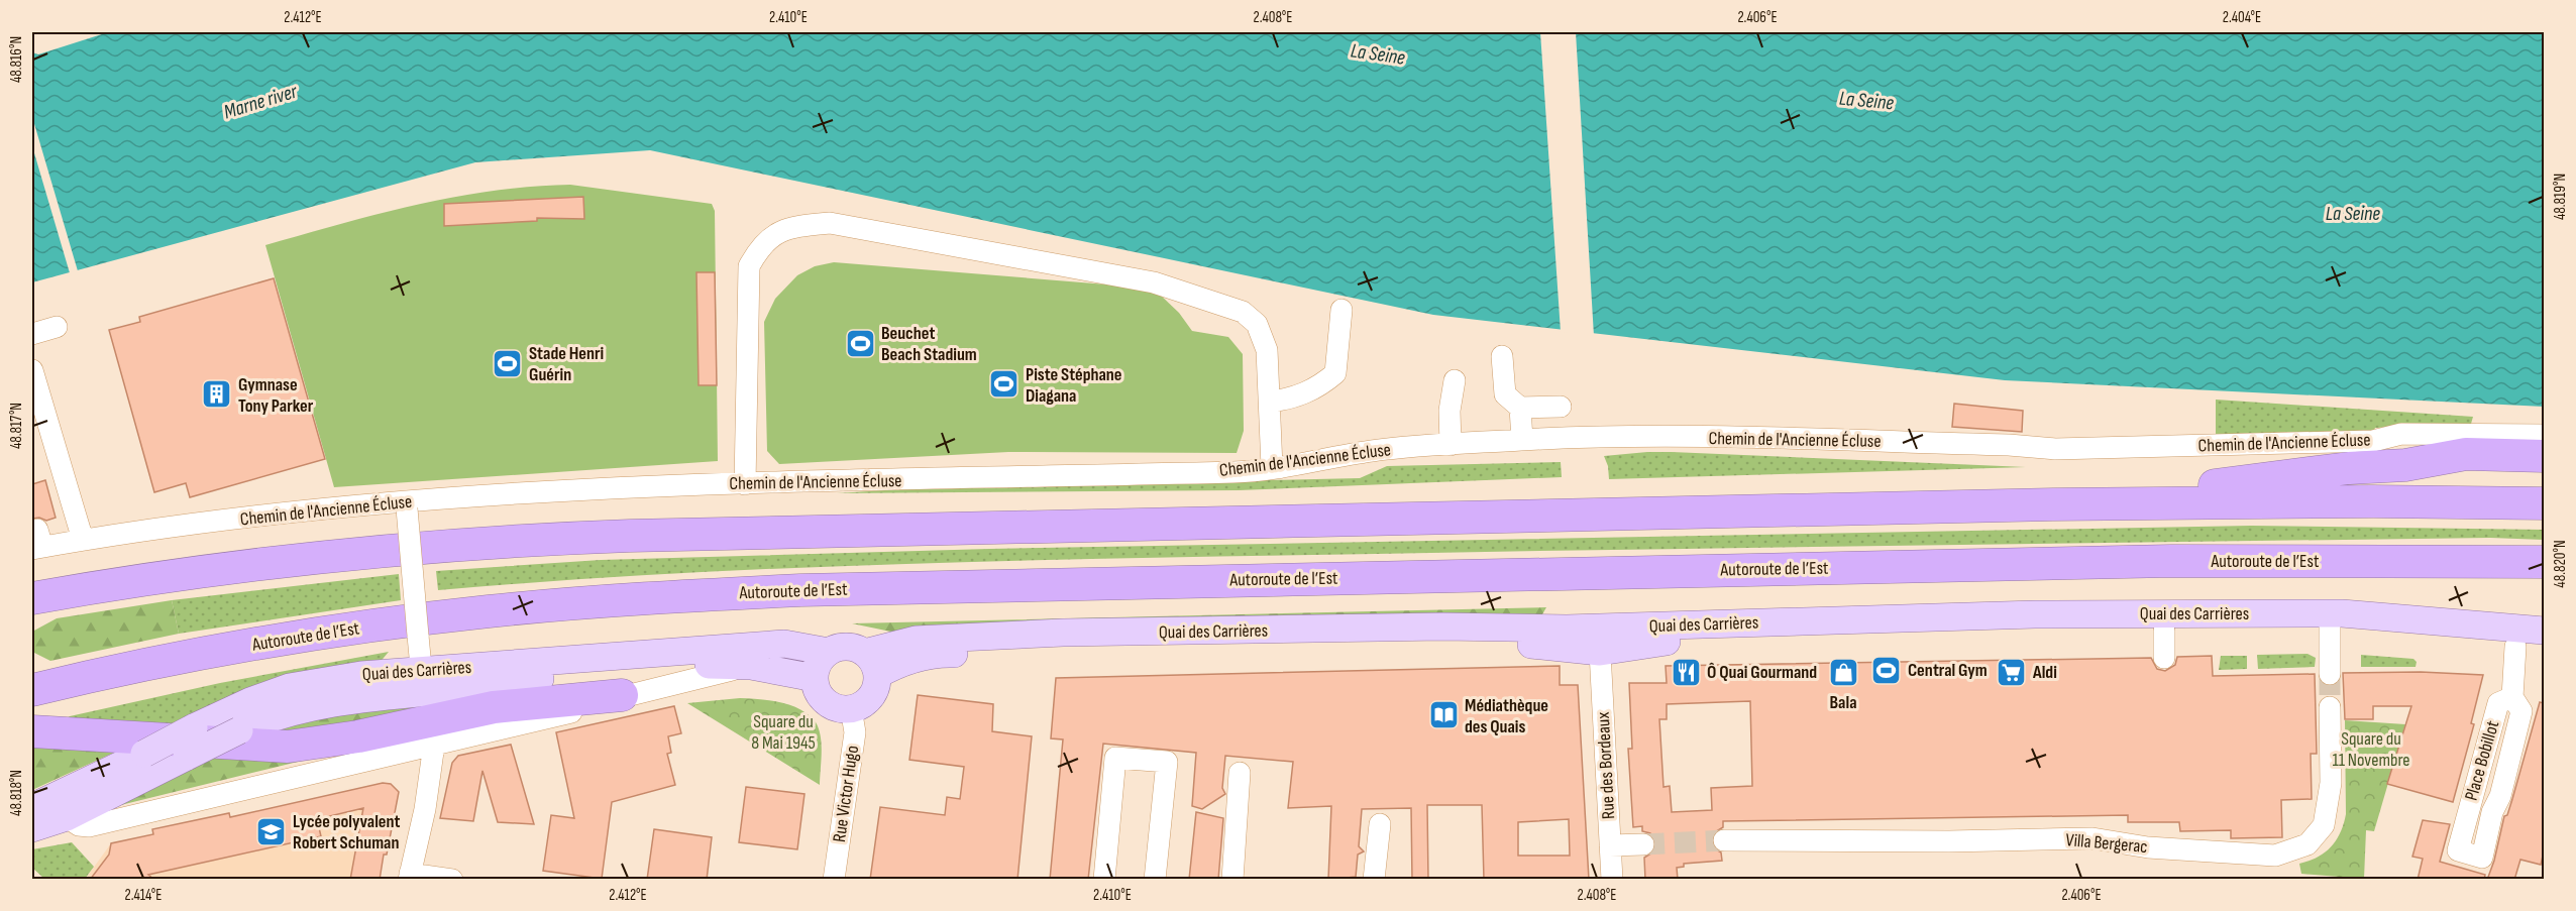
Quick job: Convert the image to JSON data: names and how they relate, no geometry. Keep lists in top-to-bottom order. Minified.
{"streets":{"highway":["Autoroute de l’Est"],"main road":["Quai des Carrières"],"street":["Chemin de l'Ancienne Écluse","Place Bobillot","Rue des Bordeaux","Rue Victor Hugo","Villa Bergerac"]},"crossings":[["Quai des Carrières","Rue des Bordeaux"],["Quai des Carrières","Rue Victor Hugo"]],"water":["La Seine","Marne river"],"parks":["Square du 8 Mai 1945","Square du 11 Novembre"],"places":{"sports":["Beuchet Beach Stadium","Stade Henri Guérin","Piste Stéphane Diagana","Central Gym"],"building":["Gymnase Tony Parker"],"restaurant":["Ô Quai Gourmand"],"supermarket":["Aldi"],"shop":["Bala"],"library":["Médiathèque des Quais"],"school or university":["Lycée polyvalent Robert Schuman"]},"coordinates":["2.412°E","2.410°E","2.408°E","2.406°E","2.404°E","48.816°N","48.819°N","48.817°N","48.820°N","48.818°N","2.414°E"]}
